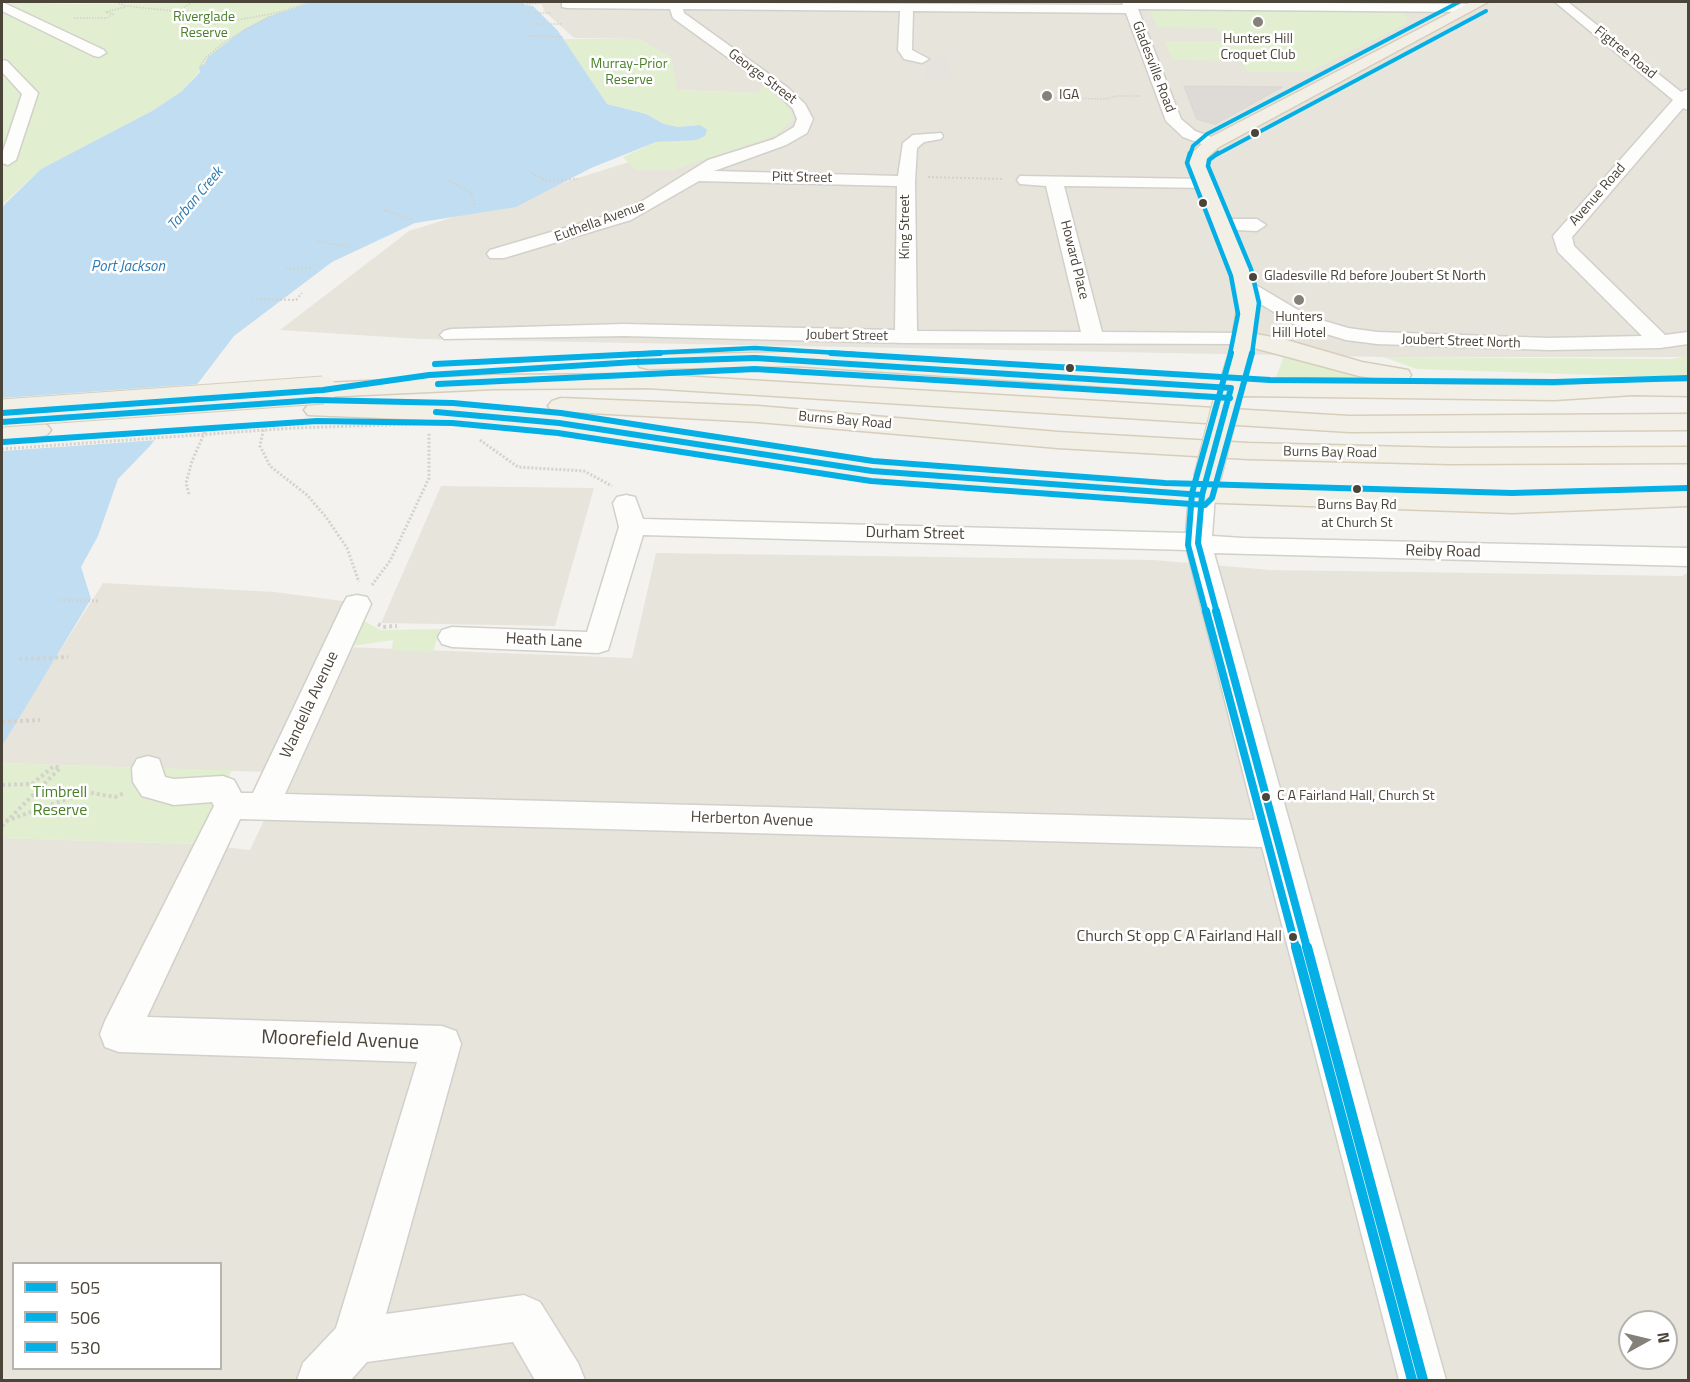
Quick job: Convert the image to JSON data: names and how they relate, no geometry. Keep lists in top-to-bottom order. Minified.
{"streets":{"main road":["Burns Bay Road"],"street":["Figtree Road","Gladesville Road","George Street","Pitt Street","Avenue Road","Euthella Avenue","King Street","Howard Place","Joubert Street","Joubert Street North","Durham Street","Reiby Road","Heath Lane","Wandella Avenue","Herberton Avenue","Moorefield Avenue"]},"crossings":[["Figtree Road","Avenue Road"],["George Street","Pitt Street"],["George Street","Euthella Avenue"],["Pitt Street","Euthella Avenue"],["Pitt Street","King Street"],["Avenue Road","Joubert Street North"],["King Street","Joubert Street"],["Howard Place","Joubert Street"],["Durham Street","Reiby Road"],["Durham Street","Heath Lane"],["Wandella Avenue","Herberton Avenue"],["Wandella Avenue","Moorefield Avenue"],["Herberton Avenue","Moorefield Avenue"]],"water":["Tarban Creek","Port Jackson"],"parks":["Riverglade Reserve","Murray-Prior Reserve","Timbrell Reserve"],"places":["Hunters Hill Croquet Club","IGA","Gladesville Rd before Joubert St North","Hunters Hill Hotel","Burns Bay Rd at Church St","C A Fairland Hall, Church St","Church St opp C A Fairland Hall"],"lines":["transit line 506","transit line 530","transit line 505"],"legend":["505","506","530"],"north":"right"}
